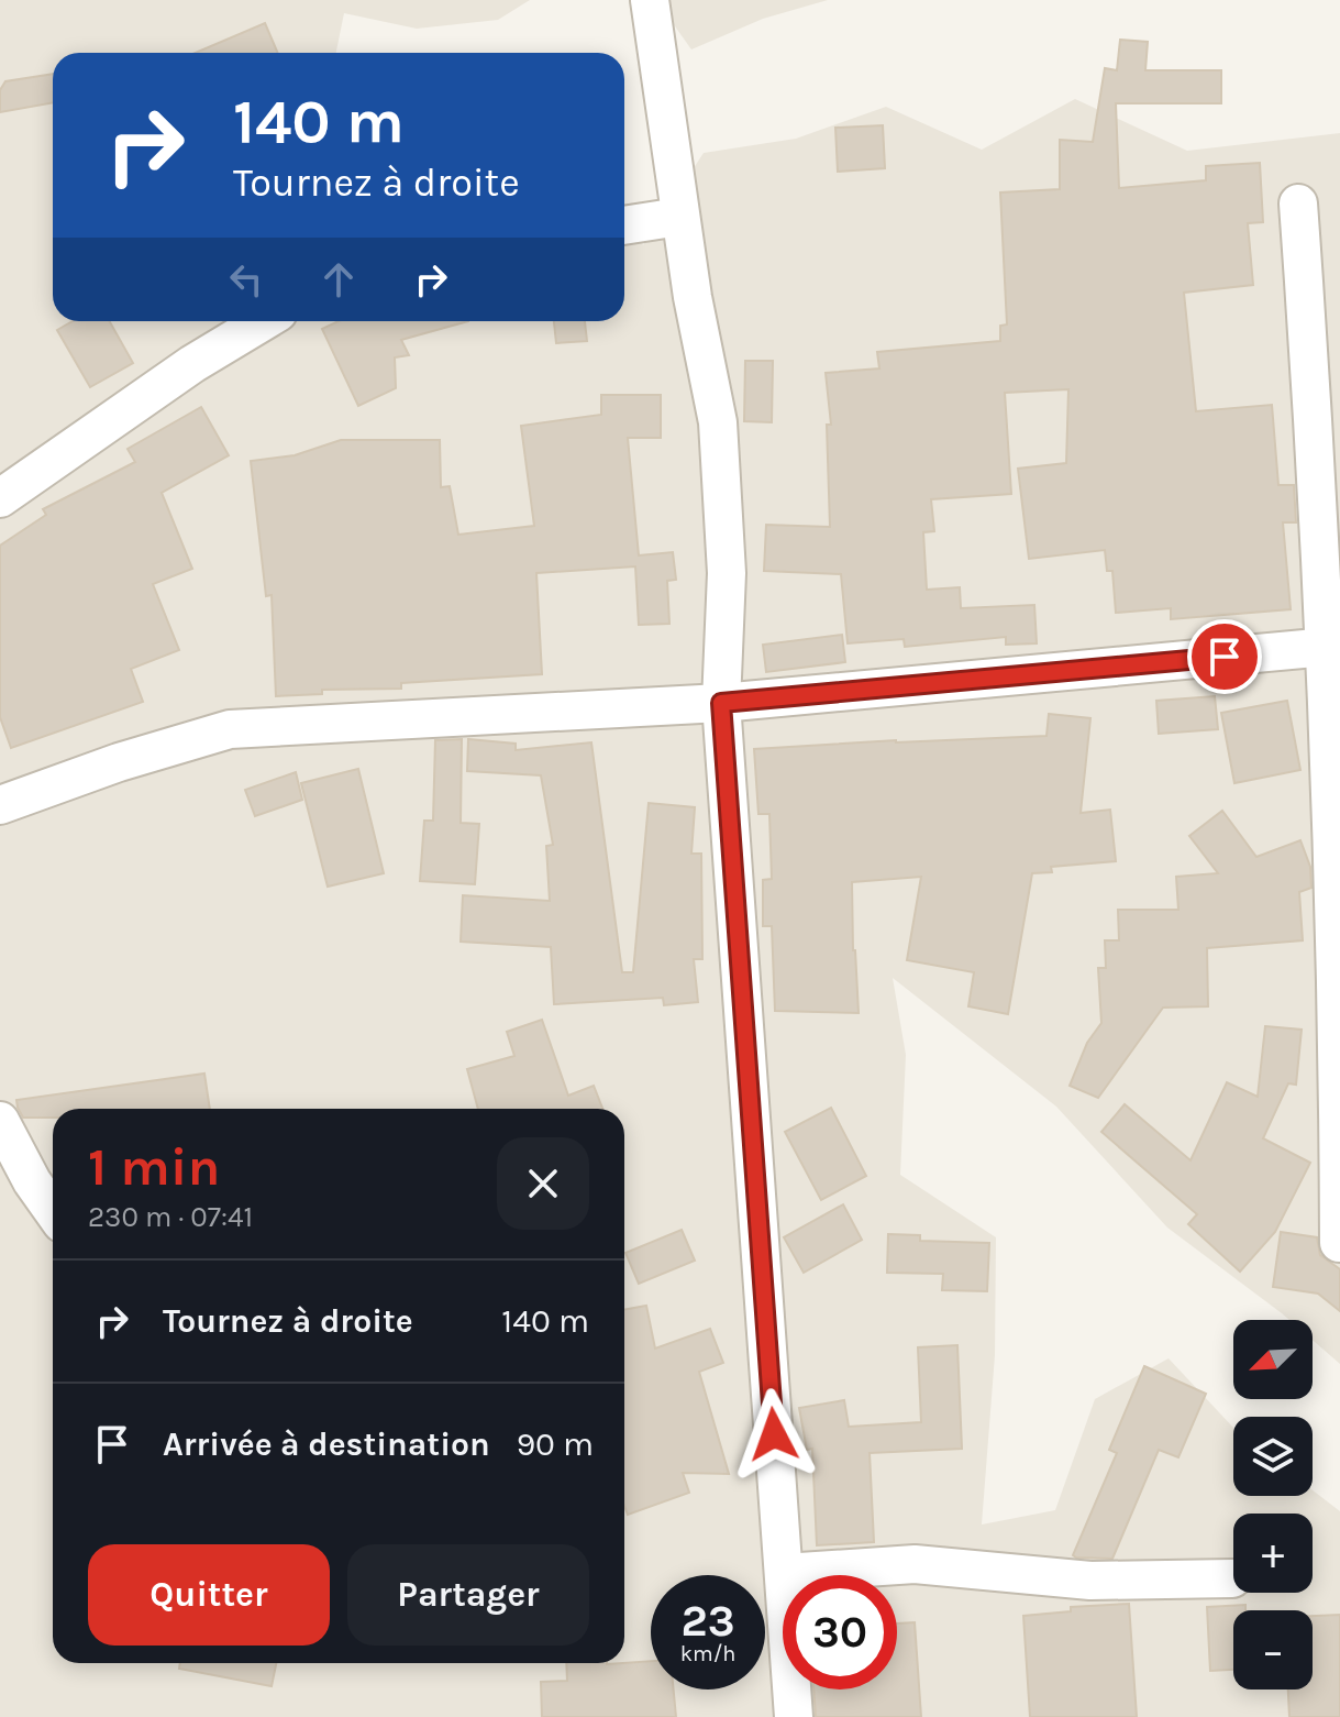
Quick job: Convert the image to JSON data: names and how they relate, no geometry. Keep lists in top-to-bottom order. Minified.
{"north":"bottom left","page":{"turn":["140 m","Tournez à droite"],"heading":["1 min","230 m · 07:41"],"list":[{"name":"Tournez à droite","value":"140 m"},{"name":"Arrivée à destination","value":"90 m"}],"map_buttons":["+","−"],"buttons":["Quitter","Partager"],"speed":"23 km/h","limit":"30"}}
